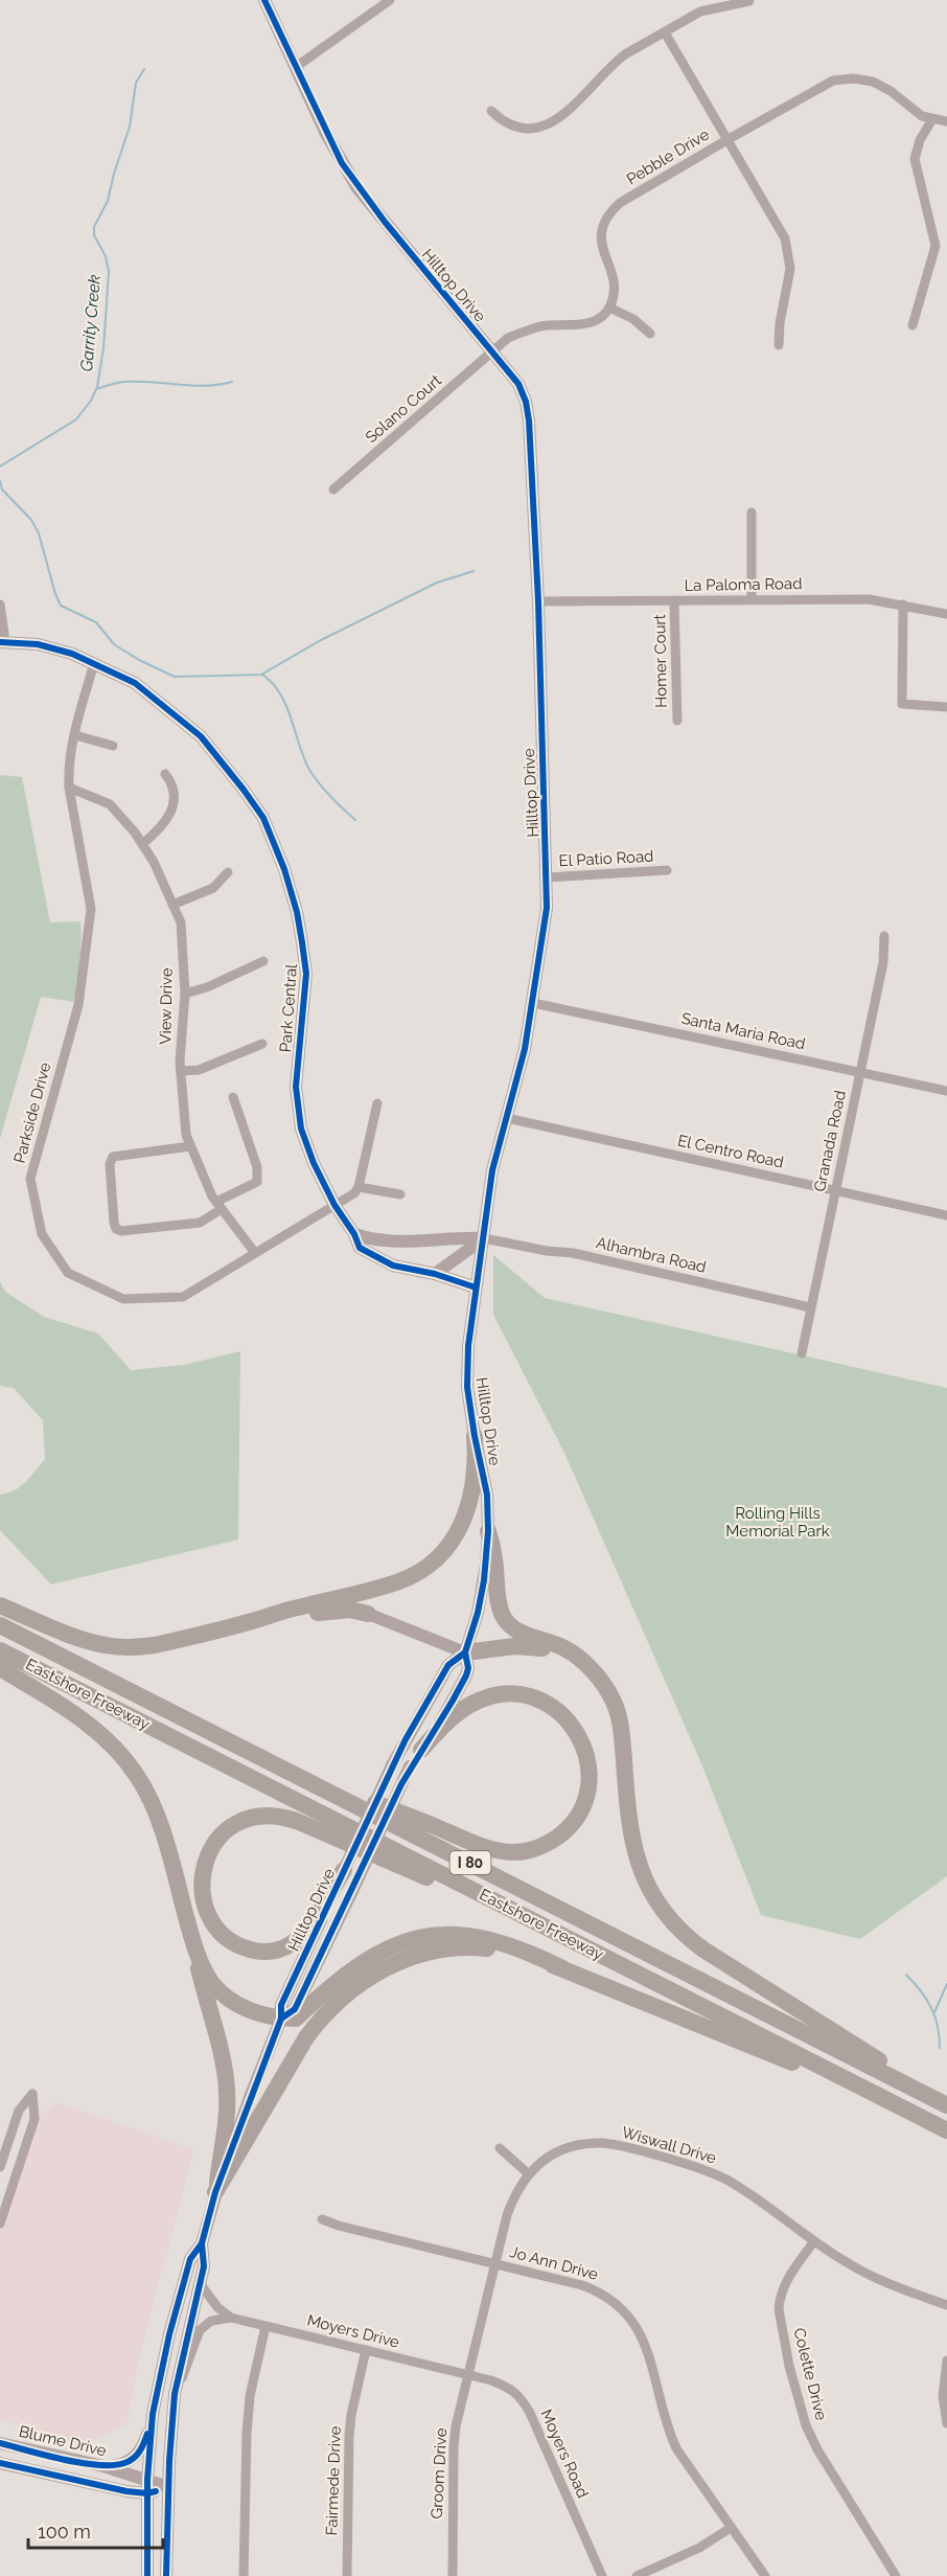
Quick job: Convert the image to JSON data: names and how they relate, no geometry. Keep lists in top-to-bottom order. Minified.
{"streets":{"highway":["Eastshore Freeway","I 80"],"street":["Pebble Drive","Hilltop Drive","Solano Court","La Paloma Road","Homer Court","El Patio Road","View Drive","Park Central","Santa Maria Road","Parkside Drive","Granada Road","El Centro Road","Alhambra Road","Wiswall Drive","Jo Ann Drive","Moyers Drive","Colette Drive","Blume Drive","Moyers Road","Groom Drive","Fairmede Drive"]},"crossings":[["Hilltop Drive","Solano Court"],["Hilltop Drive","La Paloma Road"],["Hilltop Drive","El Patio Road"],["Hilltop Drive","Park Central"],["Hilltop Drive","Santa Maria Road"],["Hilltop Drive","El Centro Road"],["Hilltop Drive","Alhambra Road"],["Hilltop Drive","Blume Drive"],["La Paloma Road","Homer Court"],["View Drive","Parkside Drive"],["Park Central","Parkside Drive"],["Santa Maria Road","Granada Road"],["Granada Road","El Centro Road"],["Granada Road","Alhambra Road"],["Wiswall Drive","Jo Ann Drive"],["Wiswall Drive","Moyers Drive"],["Wiswall Drive","Colette Drive"],["Wiswall Drive","Moyers Road"],["Wiswall Drive","Groom Drive"],["Moyers Drive","Moyers Road"],["Moyers Drive","Groom Drive"],["Moyers Drive","Fairmede Drive"],["Moyers Road","Groom Drive"]],"water":["Garrity Creek"],"parks":["Rolling Hills Memorial Park"],"scale_bar":"100 m"}
